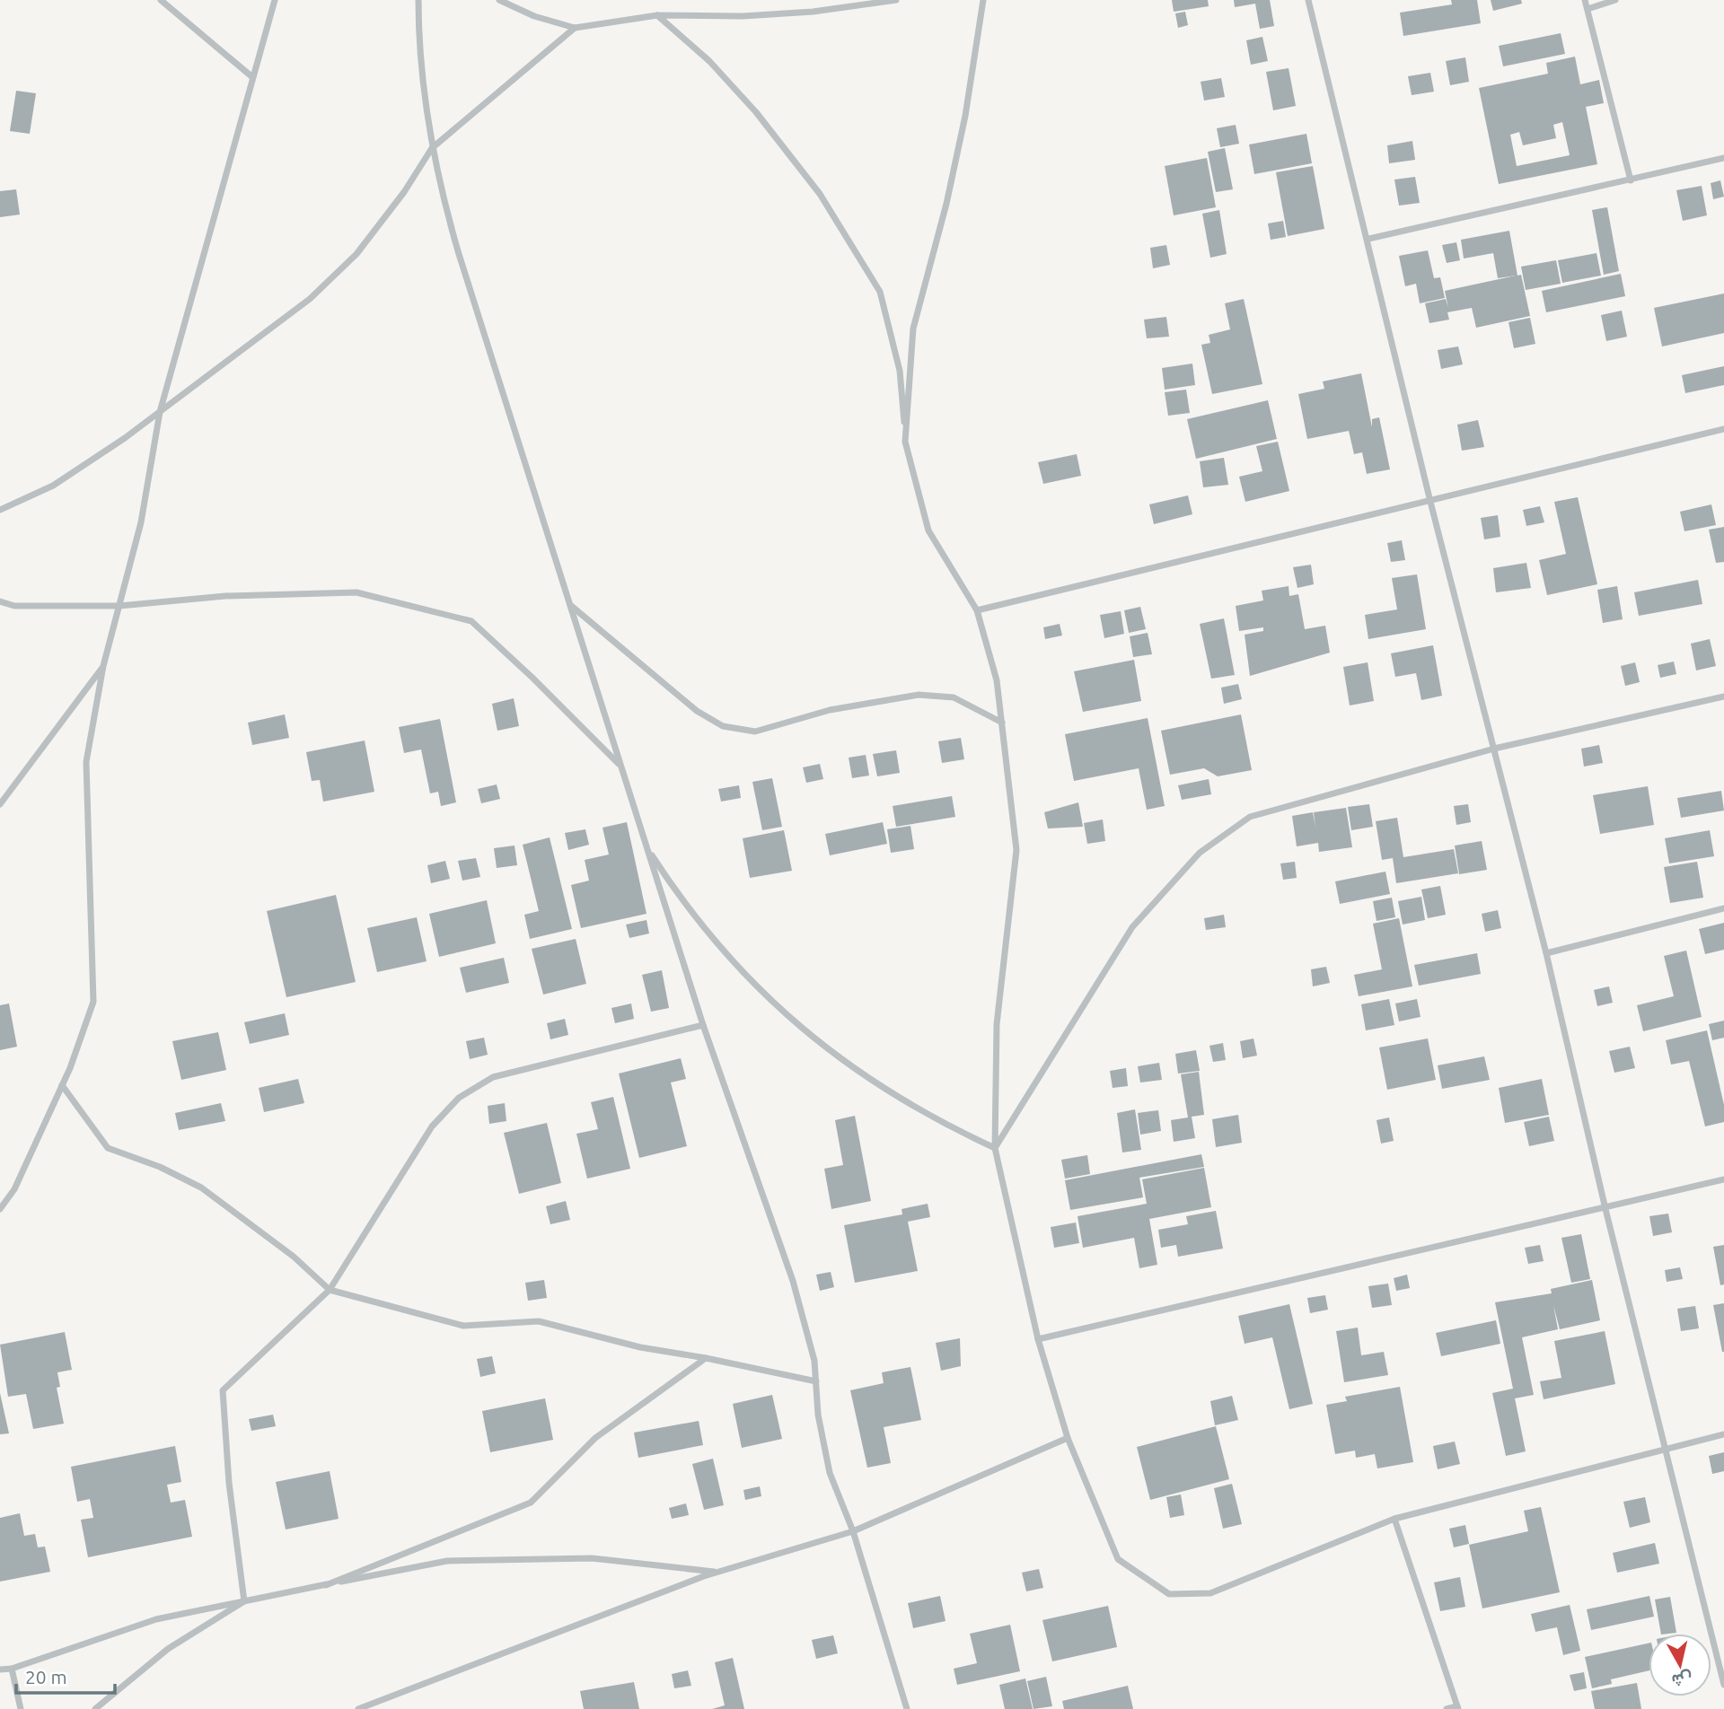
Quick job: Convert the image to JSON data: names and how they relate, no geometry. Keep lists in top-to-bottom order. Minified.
{"scale_bar":"20 m","north":"bottom"}
